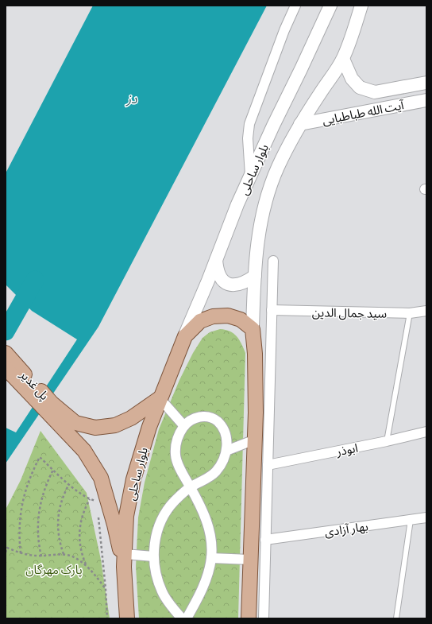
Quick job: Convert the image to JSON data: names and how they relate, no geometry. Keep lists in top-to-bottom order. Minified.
{"streets":{"main road":["آیت الله طباطبایی","بلوار ساحلی","پل غدیر"],"street":["سید جمال الدین","ابوذر","بهار آزادی"]},"crossings":[["آیت الله طباطبایی","بلوار ساحلی"]],"water":["دز"],"parks":["پارک مهرگان"]}
